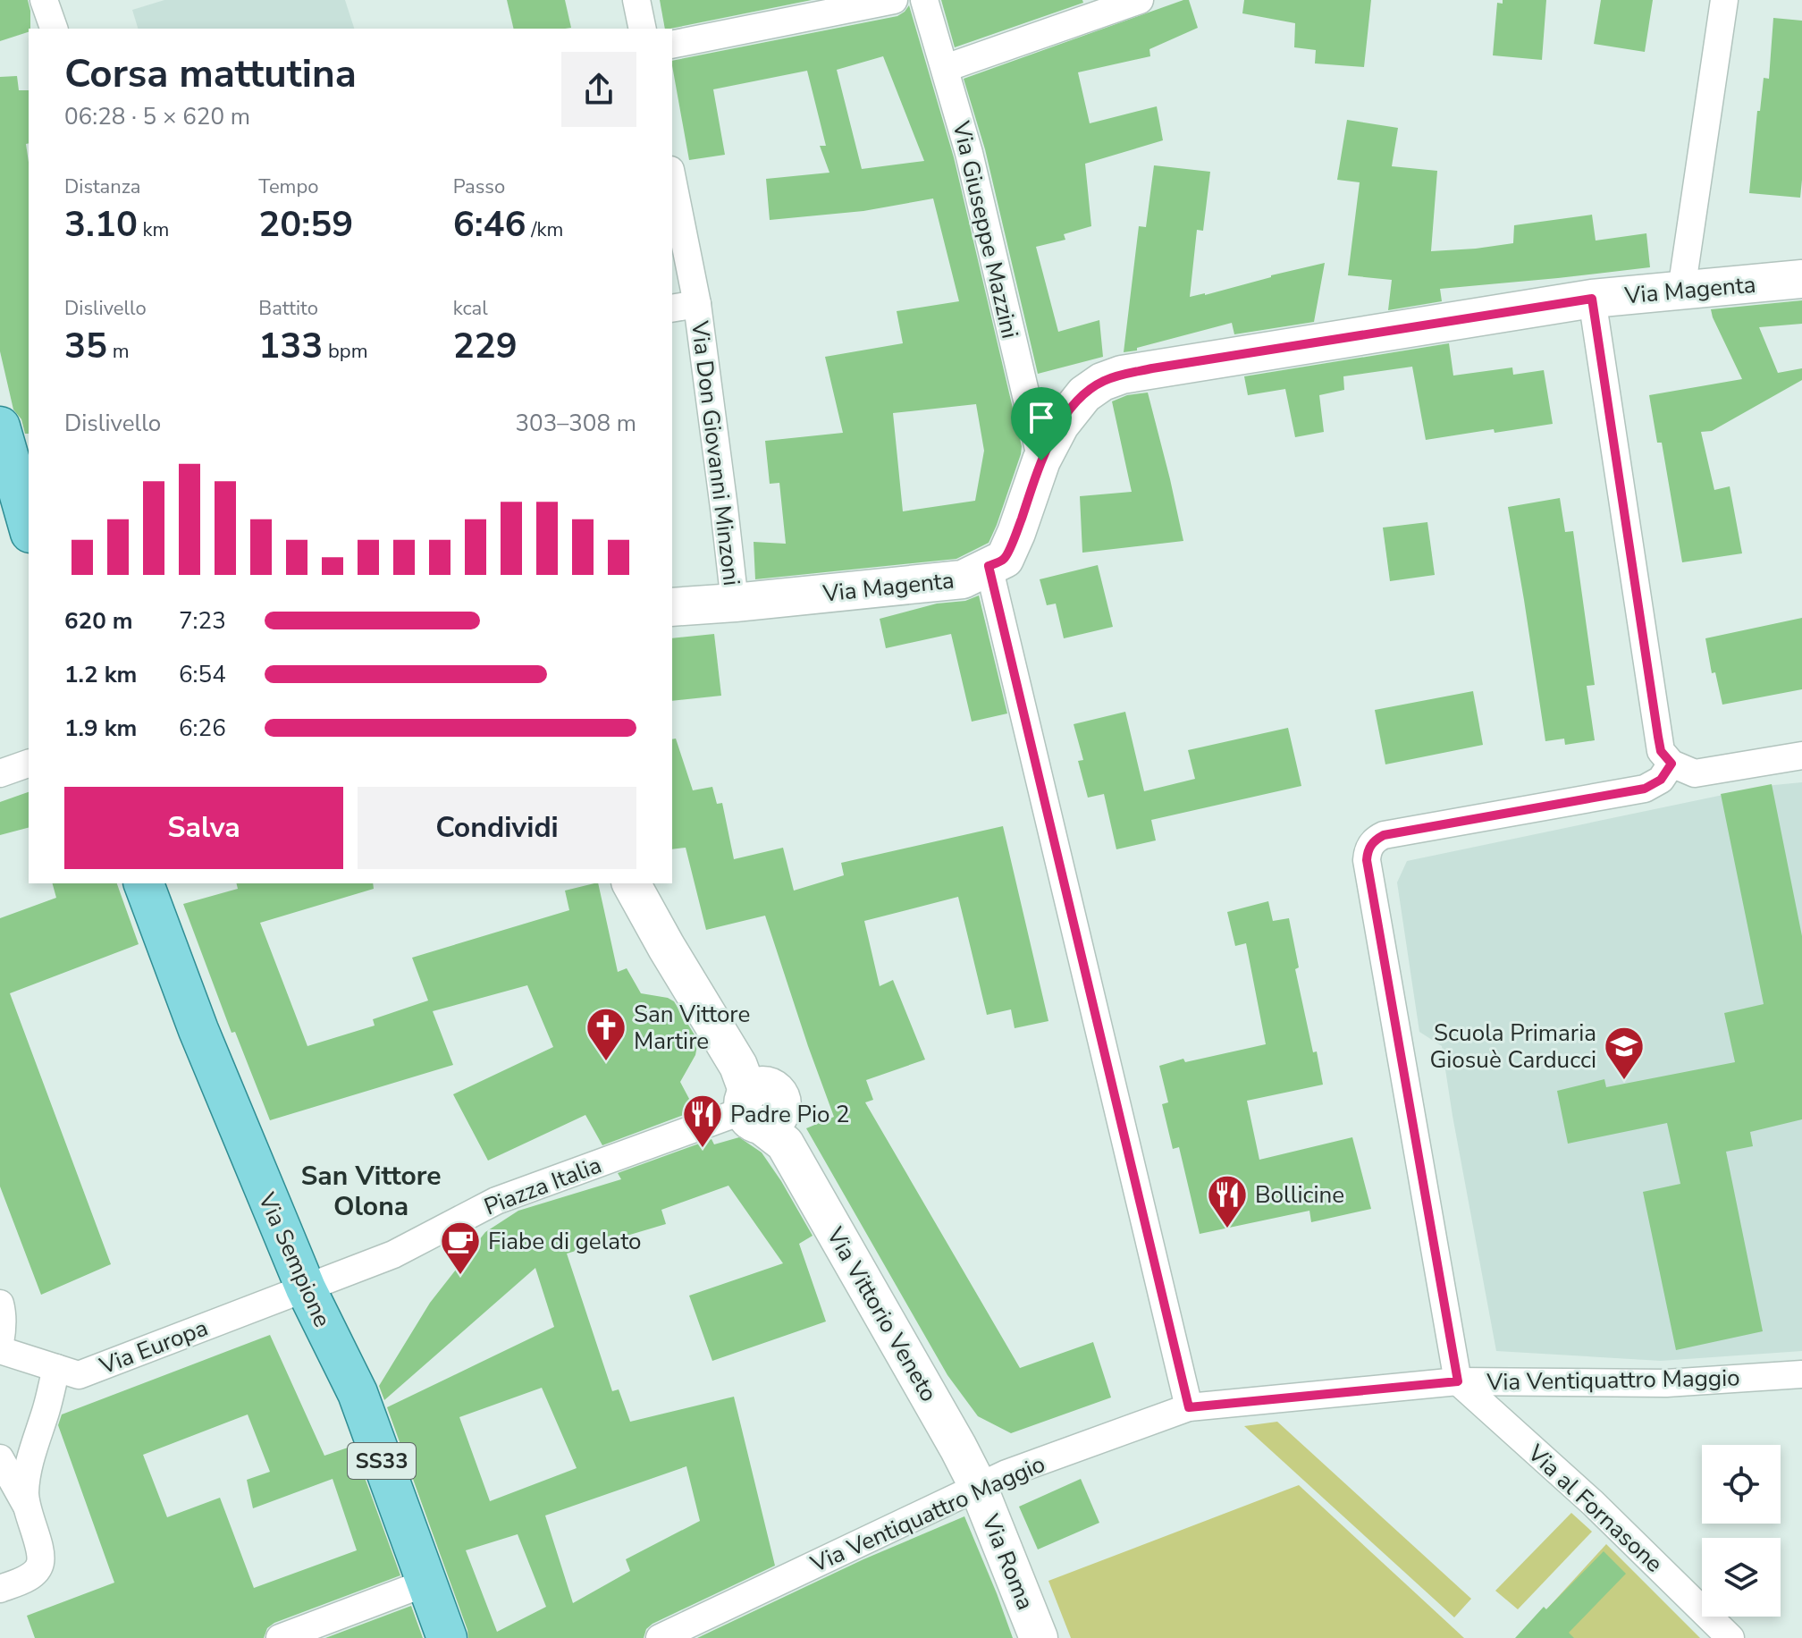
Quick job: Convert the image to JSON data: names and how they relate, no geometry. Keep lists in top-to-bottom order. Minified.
{"streets":{"main road":["Via Sempione","SS33"],"street":["Via Giuseppe Mazzini","Via Magenta","Via Don Giovanni Minzoni","Piazza Italia","Via Vittorio Veneto","Via Europa","Via Ventiquattro Maggio","Via al Fornasone","Via Roma"]},"crossings":[["Via Giuseppe Mazzini","Via Magenta"],["Via Magenta","Via Don Giovanni Minzoni"],["Piazza Italia","Via Sempione"],["Piazza Italia","Via Vittorio Veneto"],["Piazza Italia","Via Europa"],["Via Sempione","Via Europa"],["Via Vittorio Veneto","Via Ventiquattro Maggio"],["Via Vittorio Veneto","Via Roma"],["Via Ventiquattro Maggio","Via al Fornasone"],["Via Ventiquattro Maggio","Via Roma"]],"districts":["San Vittore Olona"],"places":{"church":["San Vittore Martire"],"school or university":["Scuola Primaria Giosuè Carducci"],"restaurant":["Padre Pio 2","Bollicine"],"cafe":["Fiabe di gelato"]},"page":{"heading":["Corsa mattutina","06:28 · 5 × 620 m"],"stats":[["Distanza","3.10 km"],["Tempo","20:59"],["Passo","6:46 /km"],["Dislivello","35 m"],["Battito","133 bpm"],["kcal","229"]],"chart":["Dislivello","303–308 m"],"list":[{"name":"620 m","note":"7:23"},{"name":"1.2 km","note":"6:54"},{"name":"1.9 km","note":"6:26"}],"buttons":["Salva","Condividi"]}}
